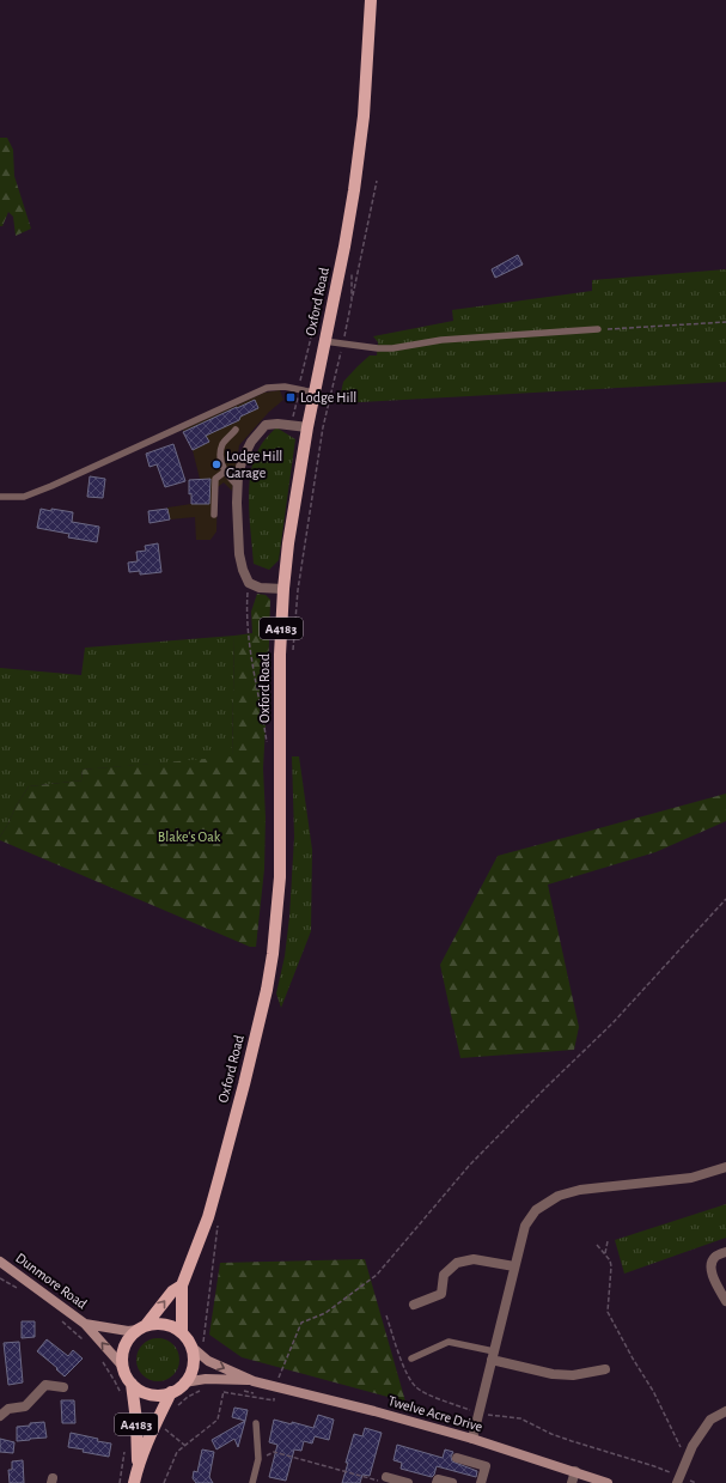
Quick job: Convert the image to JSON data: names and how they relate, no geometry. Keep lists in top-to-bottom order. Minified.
{"streets":{"main road":["Oxford Road","A4183"],"street":["Dunmore Road","Twelve Acre Drive"]},"crossings":[["Oxford Road","A4183"],["Oxford Road","Dunmore Road"],["Oxford Road","Twelve Acre Drive"],["A4183","Dunmore Road"],["A4183","Twelve Acre Drive"],["Dunmore Road","Twelve Acre Drive"]],"parks":["Blake's Oak"],"places":{"transit":["Lodge Hill"],"other":["Lodge Hill Garage"]}}
